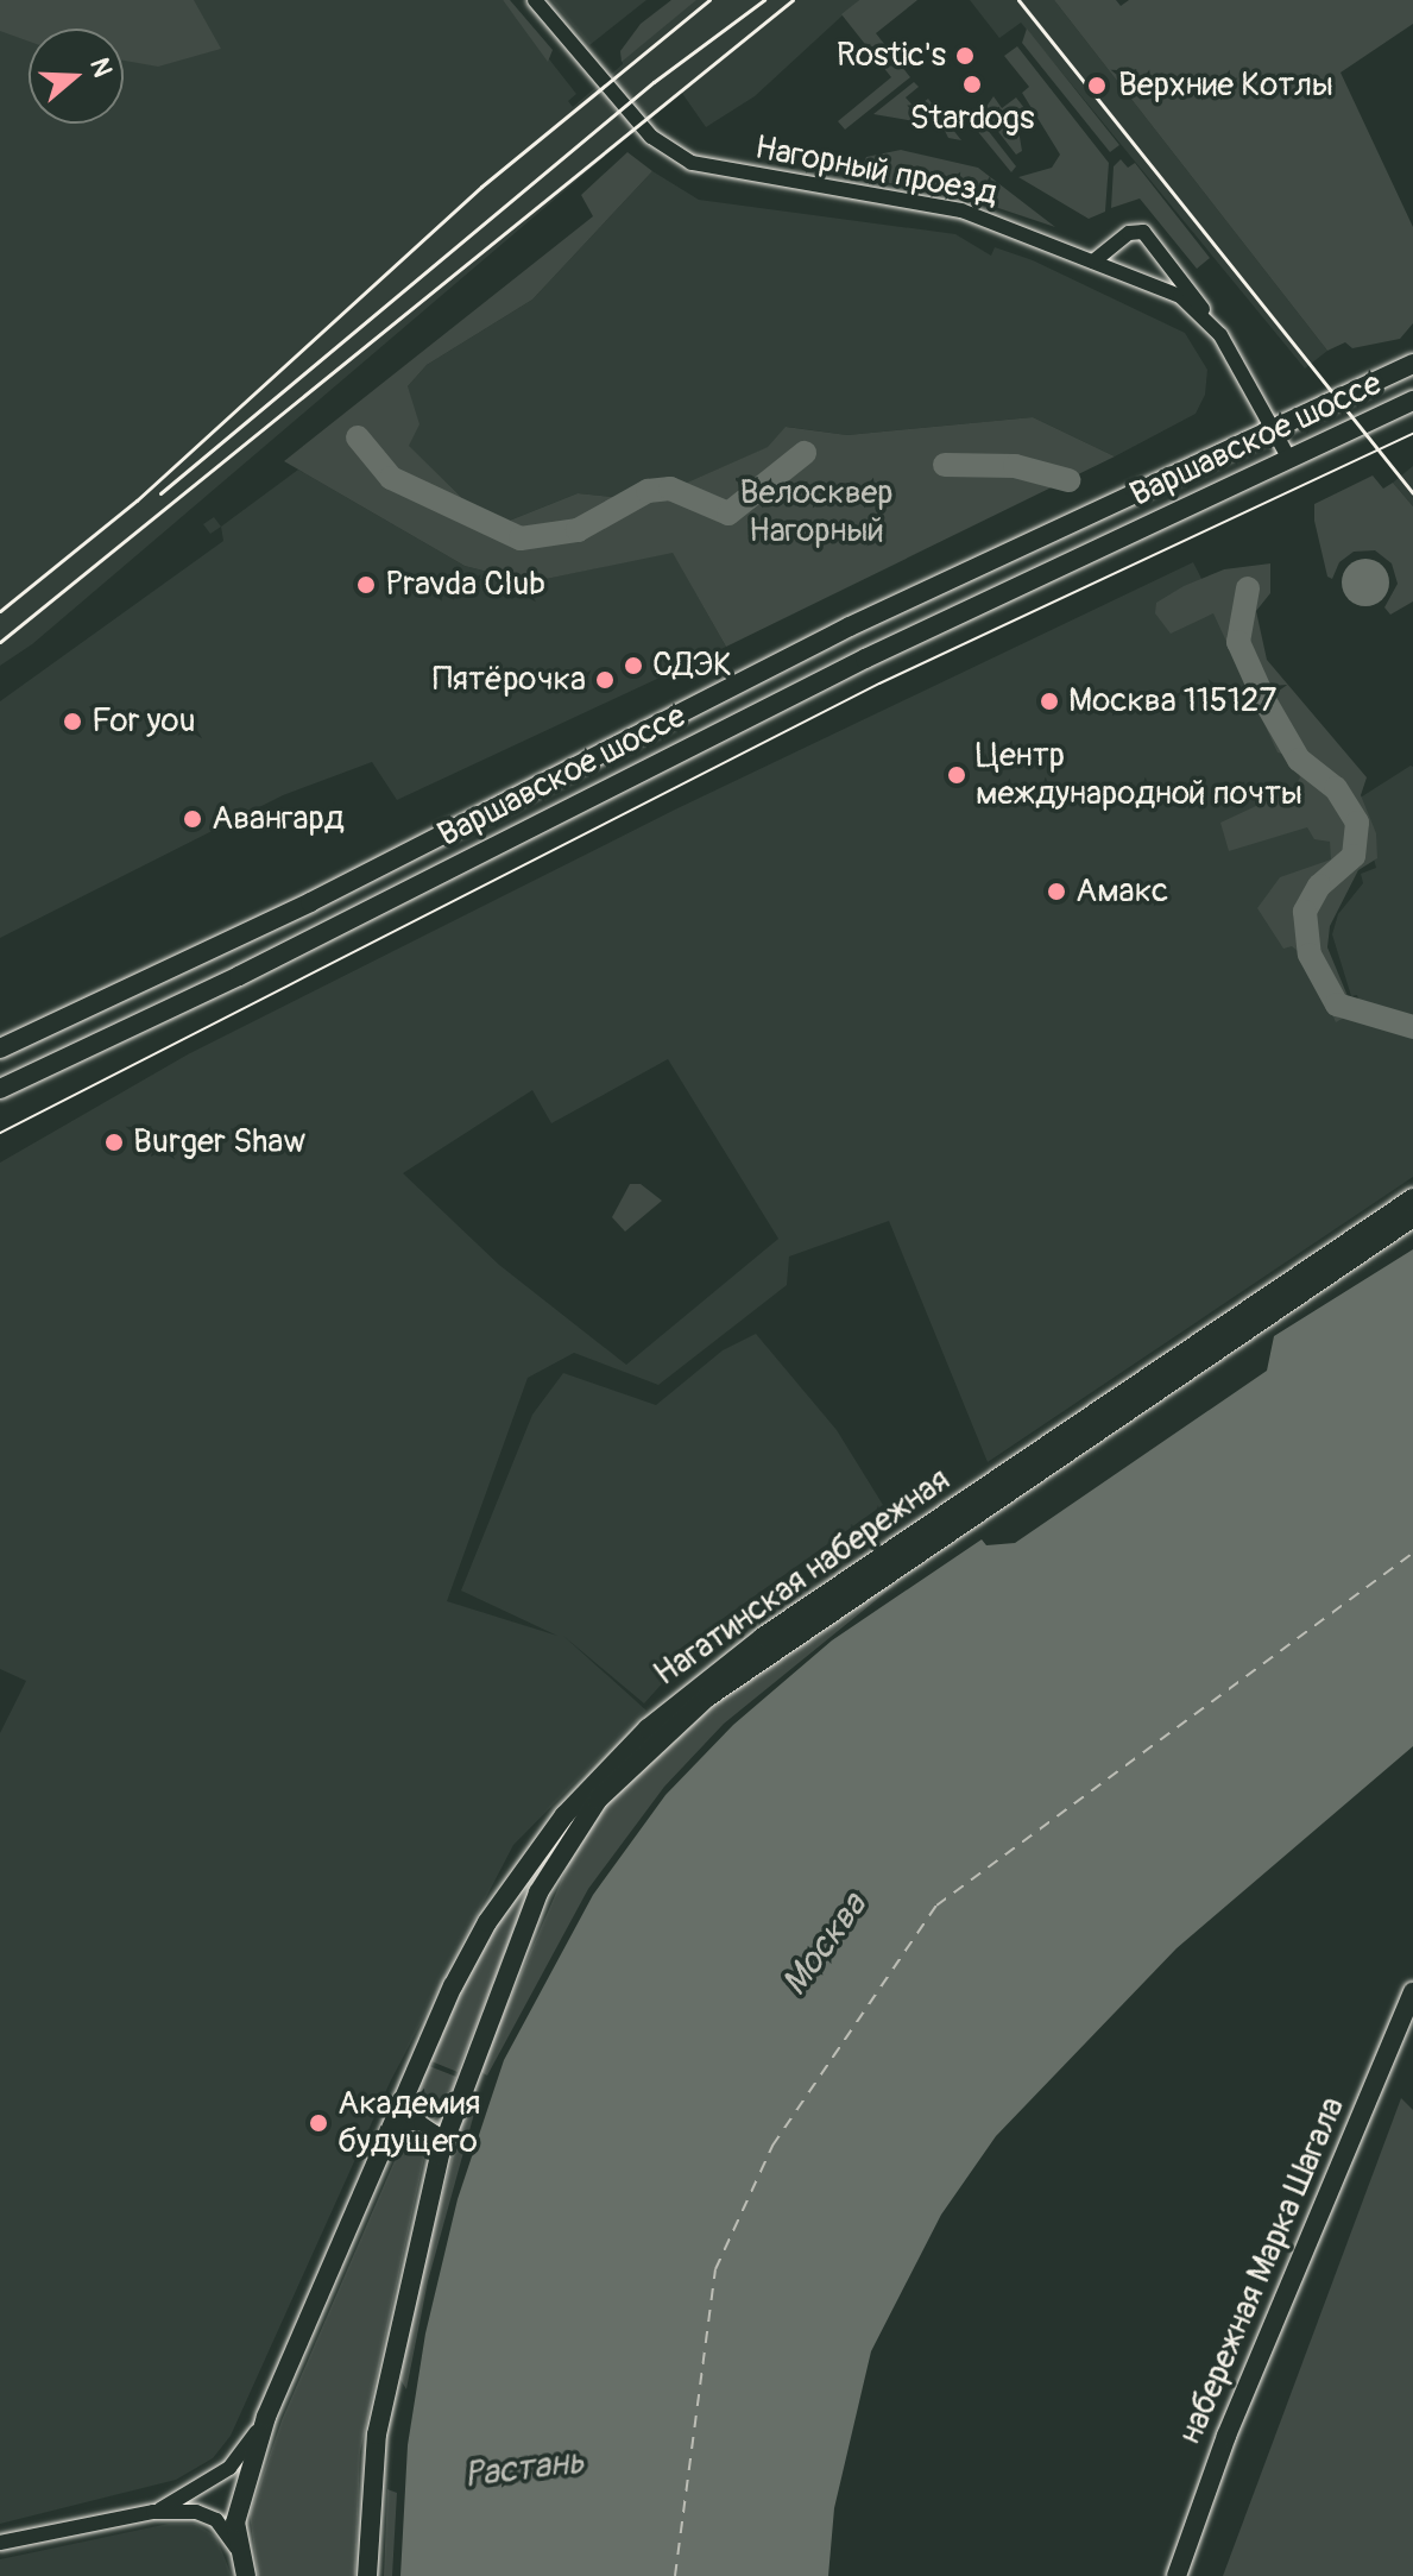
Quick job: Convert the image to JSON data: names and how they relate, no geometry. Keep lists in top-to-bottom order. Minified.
{"streets":{"main road":["Варшавское шоссе","Нагатинская набережная","набережная Марка Шагала"],"street":["Нагорный проезд"]},"crossings":[["Нагорный проезд","Варшавское шоссе"]],"water":["Москва","Растань"],"parks":["Велосквер Нагорный"],"places":["Rostic's","Stardogs","Верхние Котлы","Pravda Club","СДЭК","Пятёрочка","Москва 115127","For you","Центр международной почты","Авангард","Амакс","Burger Shaw","Академия будущего"],"north":"right"}
